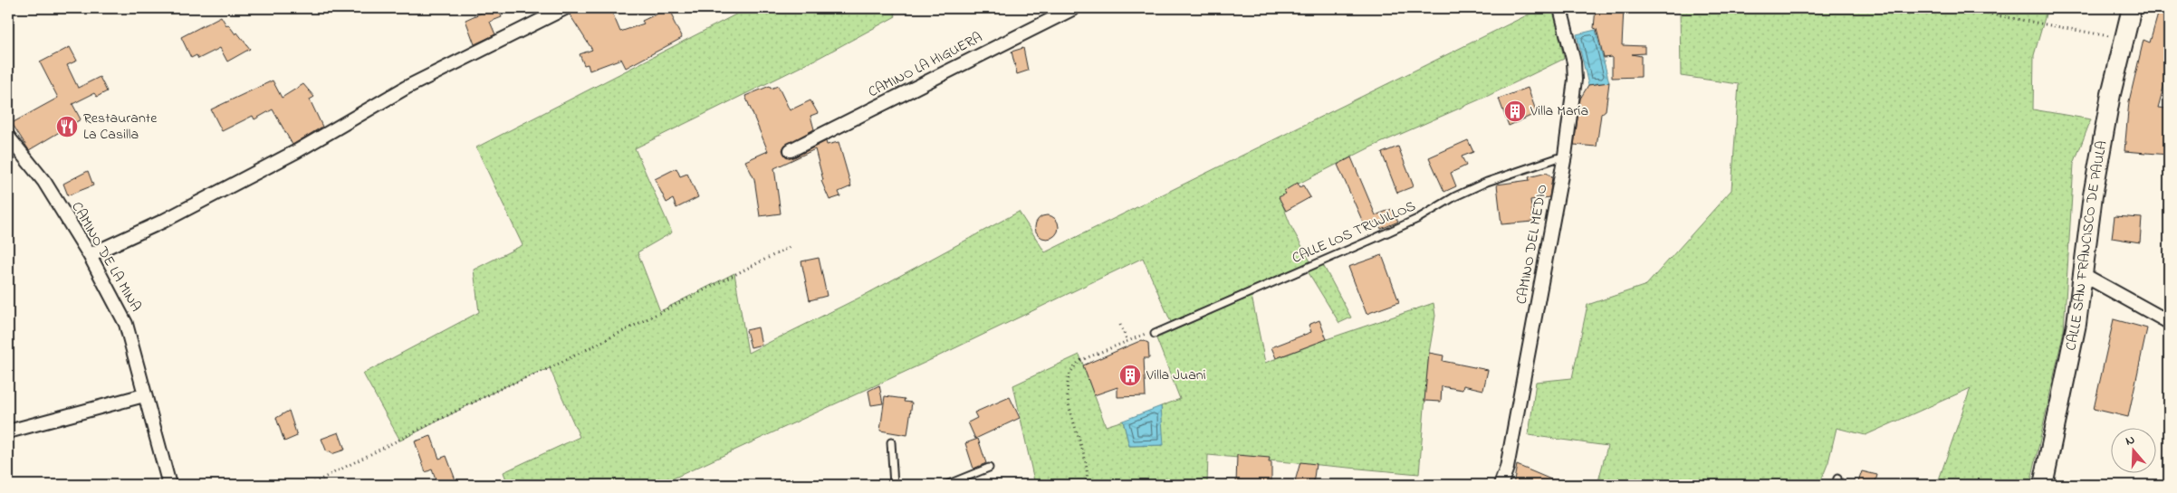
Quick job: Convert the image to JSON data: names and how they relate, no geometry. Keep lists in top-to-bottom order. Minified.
{"streets":{"main road":["CALLE SAN FRANCISCO DE PAULA"],"street":["CAMINO LA HIGUERA","CAMINO DEL MEDIO","CAMINO DE LA MINA"],"lane":["CALLE LOS TRUJILLOS"]},"crossings":[["CALLE LOS TRUJILLOS","CAMINO DEL MEDIO"]],"places":{"building":["Villa María","Villa Juani"],"restaurant":["Restaurante La Casilla"]},"north":"top"}
